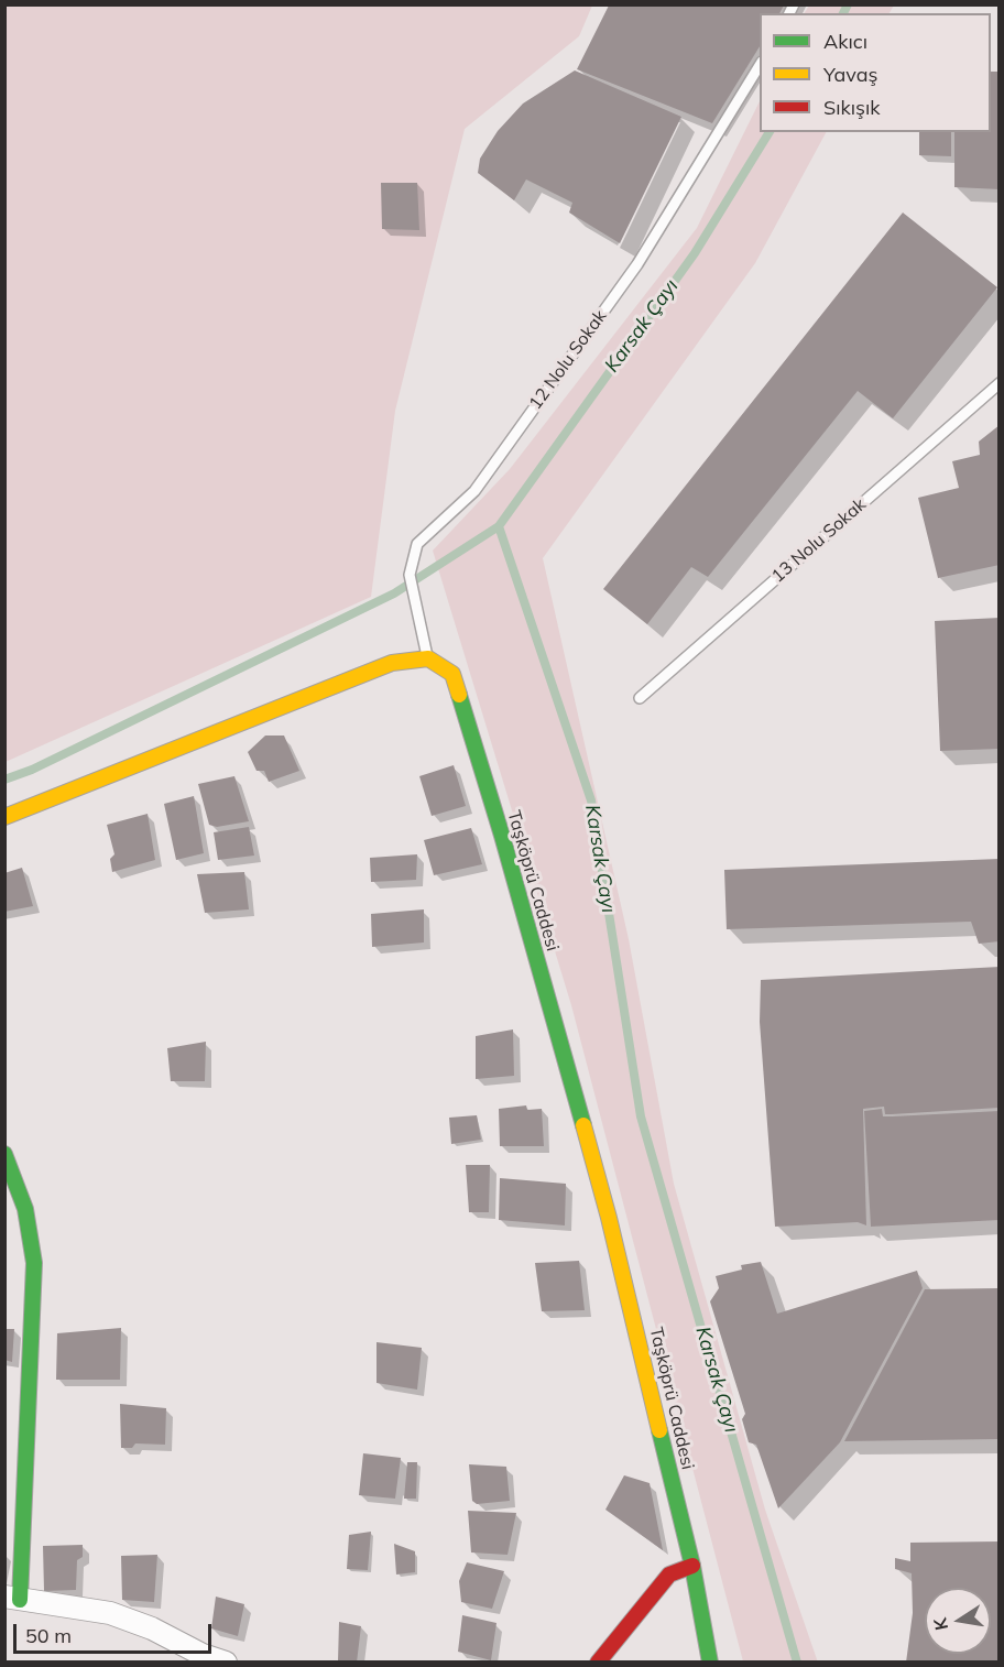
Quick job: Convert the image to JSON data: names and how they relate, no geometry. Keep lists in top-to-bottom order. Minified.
{"streets":{"street":["Taşköprü Caddesi"],"lane":["12 Nolu Sokak","13 Nolu Sokak"]},"crossings":[["12 Nolu Sokak","Taşköprü Caddesi"]],"water":["Karsak Çayı"],"legend":["Akıcı","Yavaş","Sıkışık"],"scale_bar":"50 m","north":"left"}
